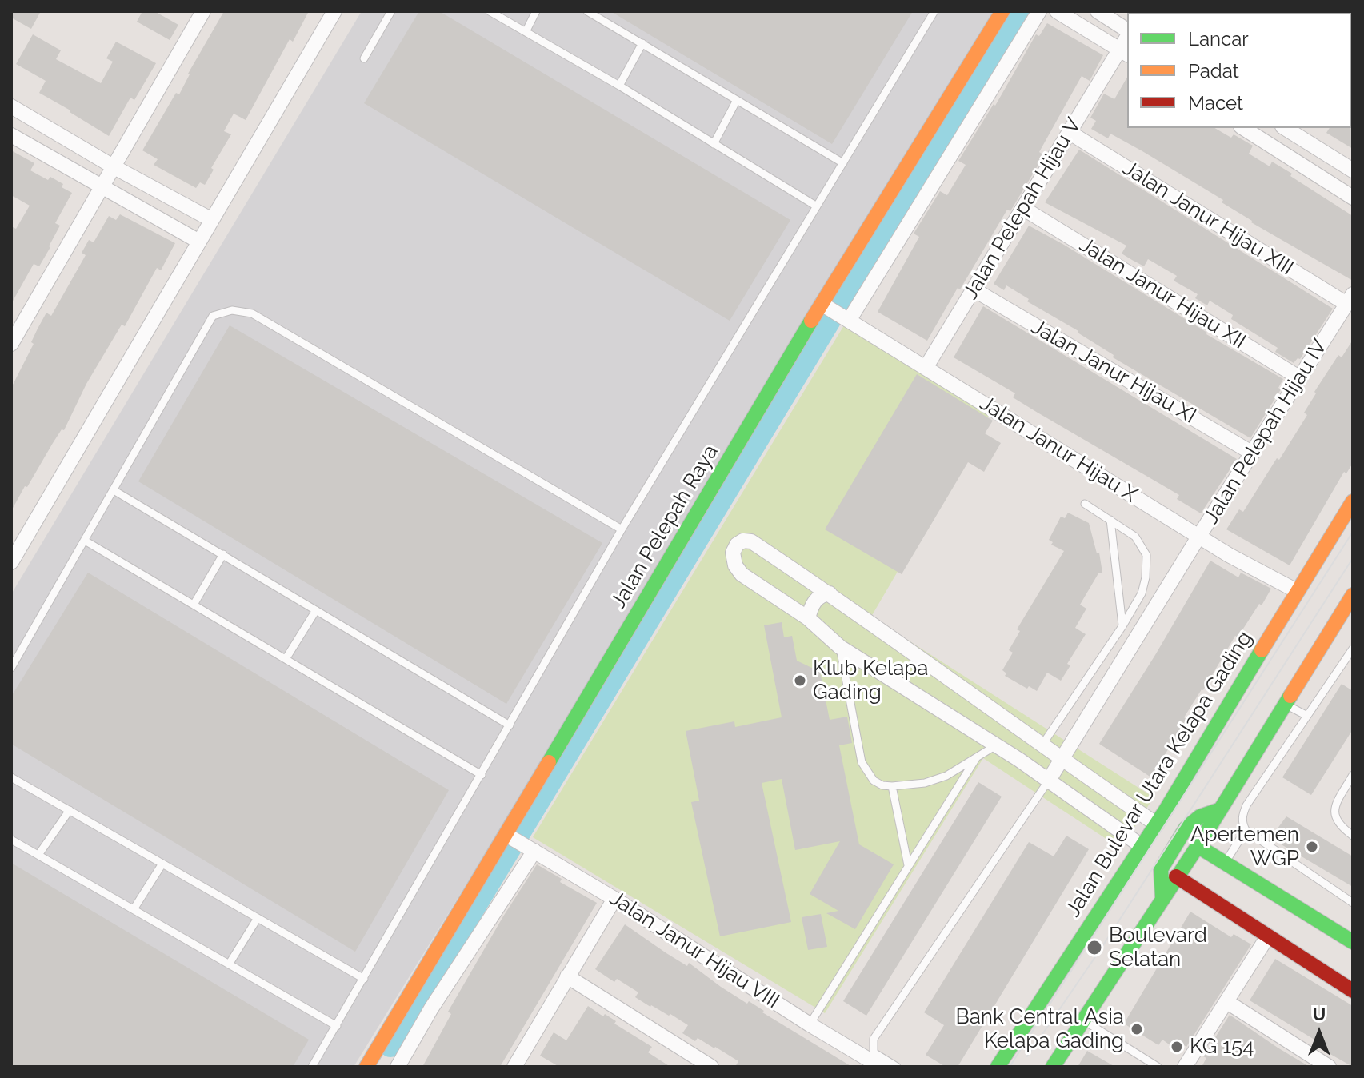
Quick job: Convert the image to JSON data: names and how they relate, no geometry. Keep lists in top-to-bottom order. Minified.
{"streets":{"street":["Jalan Pelepah Hijau V","Jalan Janur Hijau XIII","Jalan Janur Hijau XII","Jalan Janur Hijau XI","Jalan Pelepah Hijau IV","Jalan Janur Hijau X","Jalan Pelepah Raya","Jalan Bulevar Utara Kelapa Gading","Jalan Janur Hijau VIII"]},"crossings":[["Jalan Pelepah Hijau V","Jalan Janur Hijau XIII"],["Jalan Pelepah Hijau V","Jalan Janur Hijau XII"],["Jalan Pelepah Hijau V","Jalan Janur Hijau XI"],["Jalan Pelepah Hijau V","Jalan Janur Hijau X"],["Jalan Janur Hijau XIII","Jalan Pelepah Hijau IV"],["Jalan Janur Hijau XII","Jalan Pelepah Hijau IV"],["Jalan Janur Hijau XI","Jalan Pelepah Hijau IV"],["Jalan Pelepah Hijau IV","Jalan Janur Hijau X"],["Jalan Janur Hijau X","Jalan Pelepah Raya"],["Jalan Janur Hijau X","Jalan Bulevar Utara Kelapa Gading"],["Jalan Pelepah Raya","Jalan Janur Hijau VIII"]],"places":["Klub Kelapa Gading","Apertemen WGP","Boulevard Selatan","Bank Central Asia Kelapa Gading","KG 154"],"legend":["Lancar","Padat","Macet"],"north":"top"}
